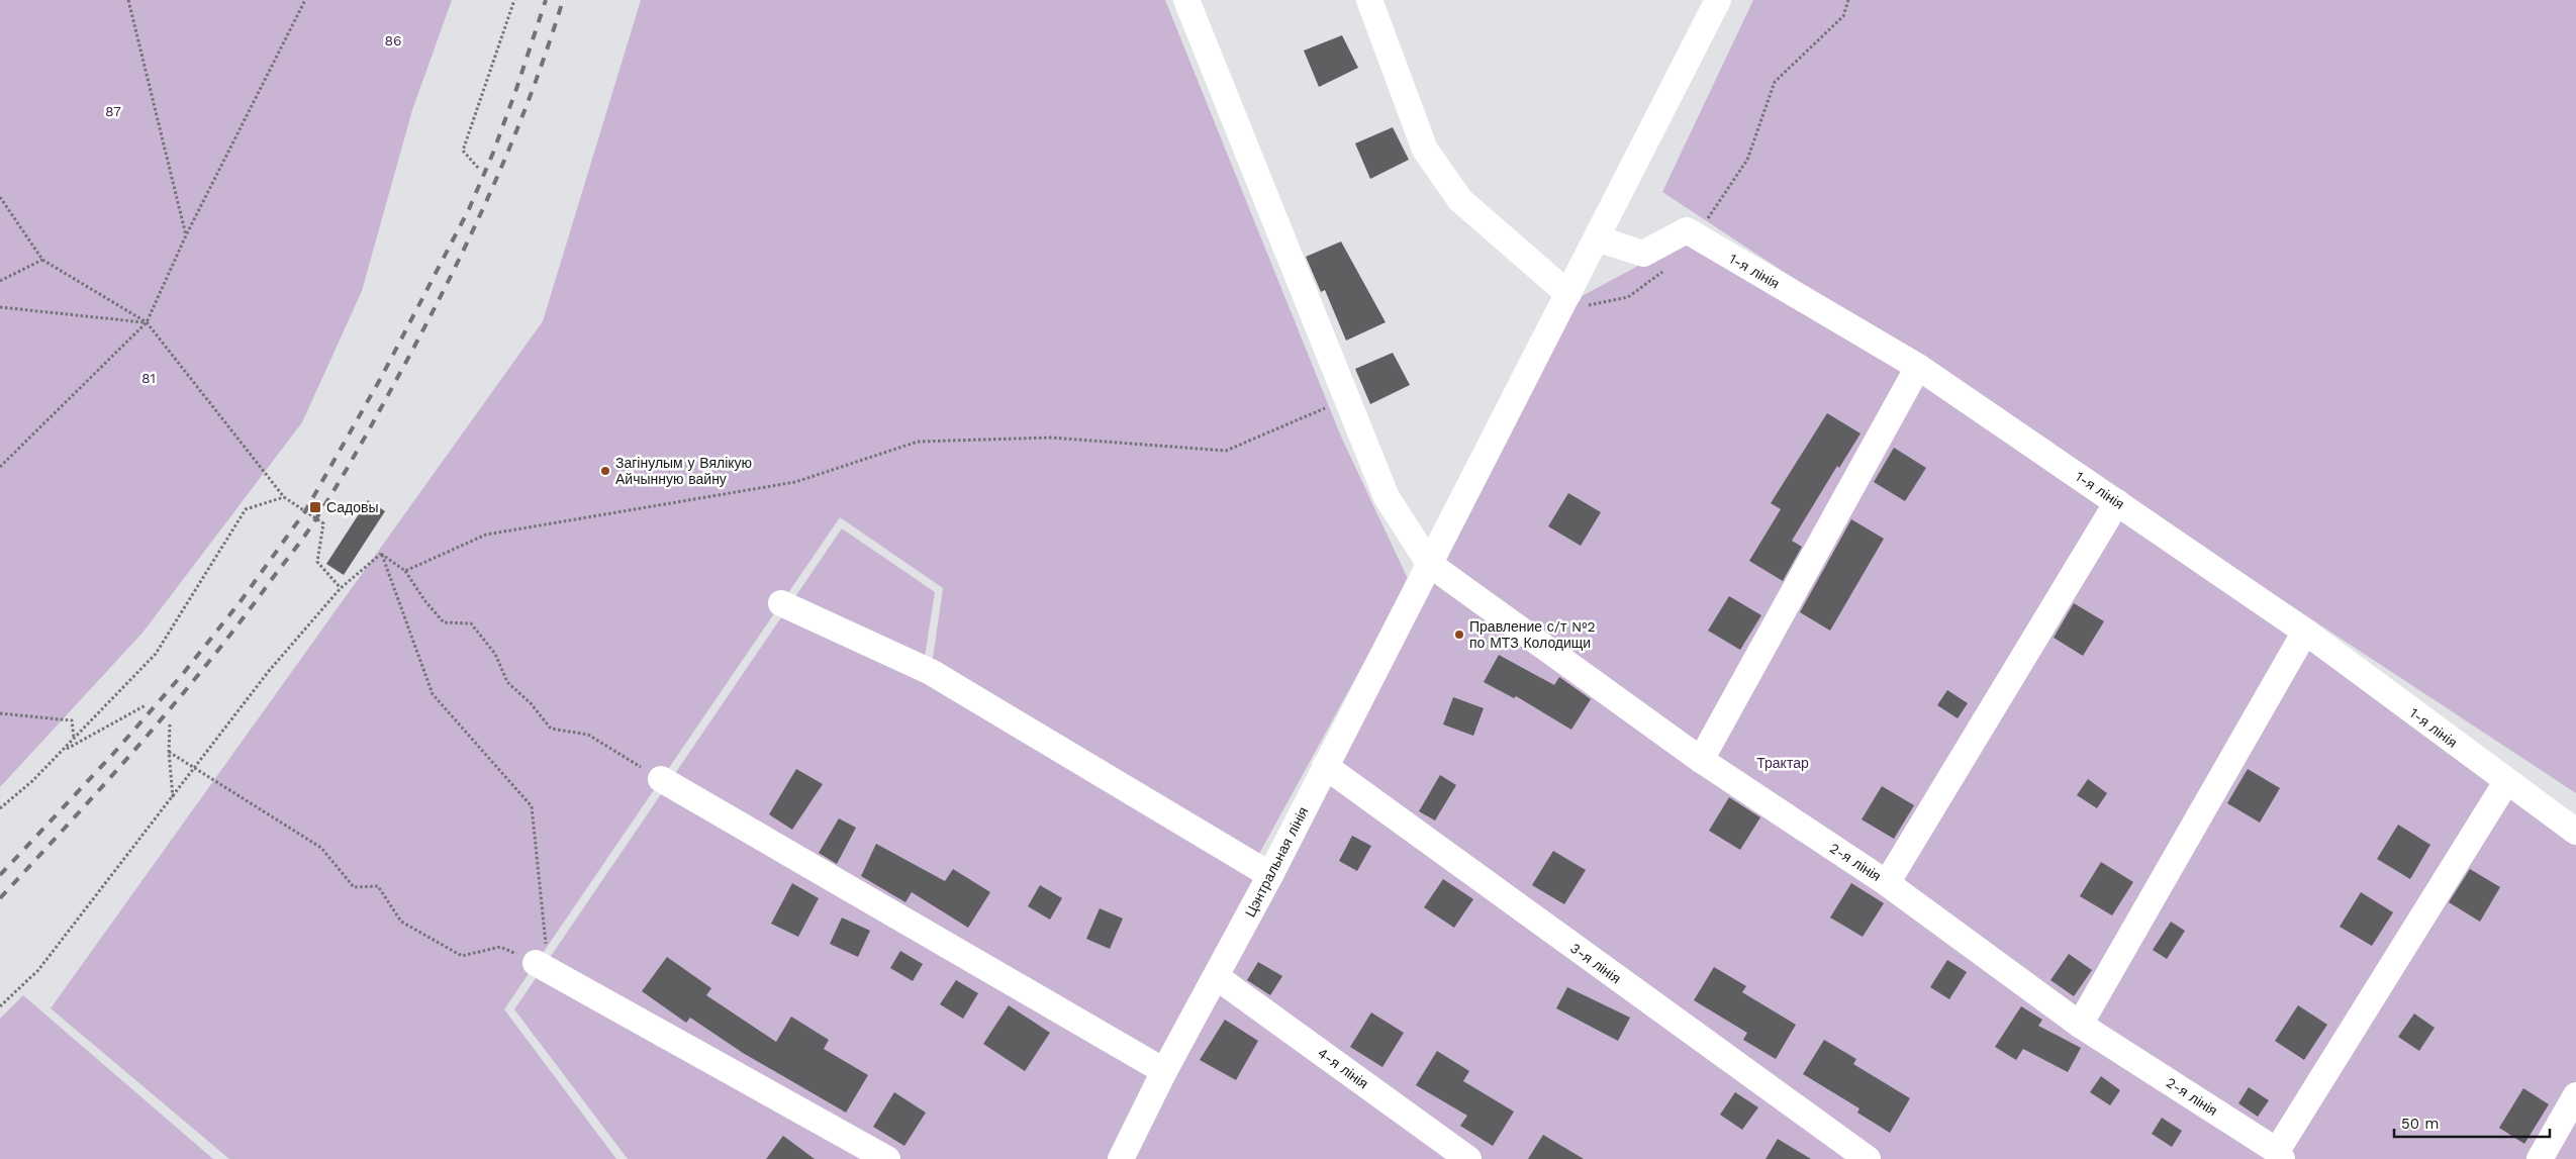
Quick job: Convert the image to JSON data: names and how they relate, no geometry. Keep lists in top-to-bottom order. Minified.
{"streets":{"street":["1-я лінія","Цэнтральная лінія","2-я лінія","3-я лінія","4-я лінія"]},"crossings":[["Цэнтральная лінія","2-я лінія"],["Цэнтральная лінія","3-я лінія"],["Цэнтральная лінія","4-я лінія"]],"parks":["86","87","81","Трактар"],"places":{"other":["Загінулым у Вялікую Айчынную вайну","Правление с/т №2 по МТЗ Колодищи"],"transit":["Садовы"]},"scale_bar":"50 m"}
